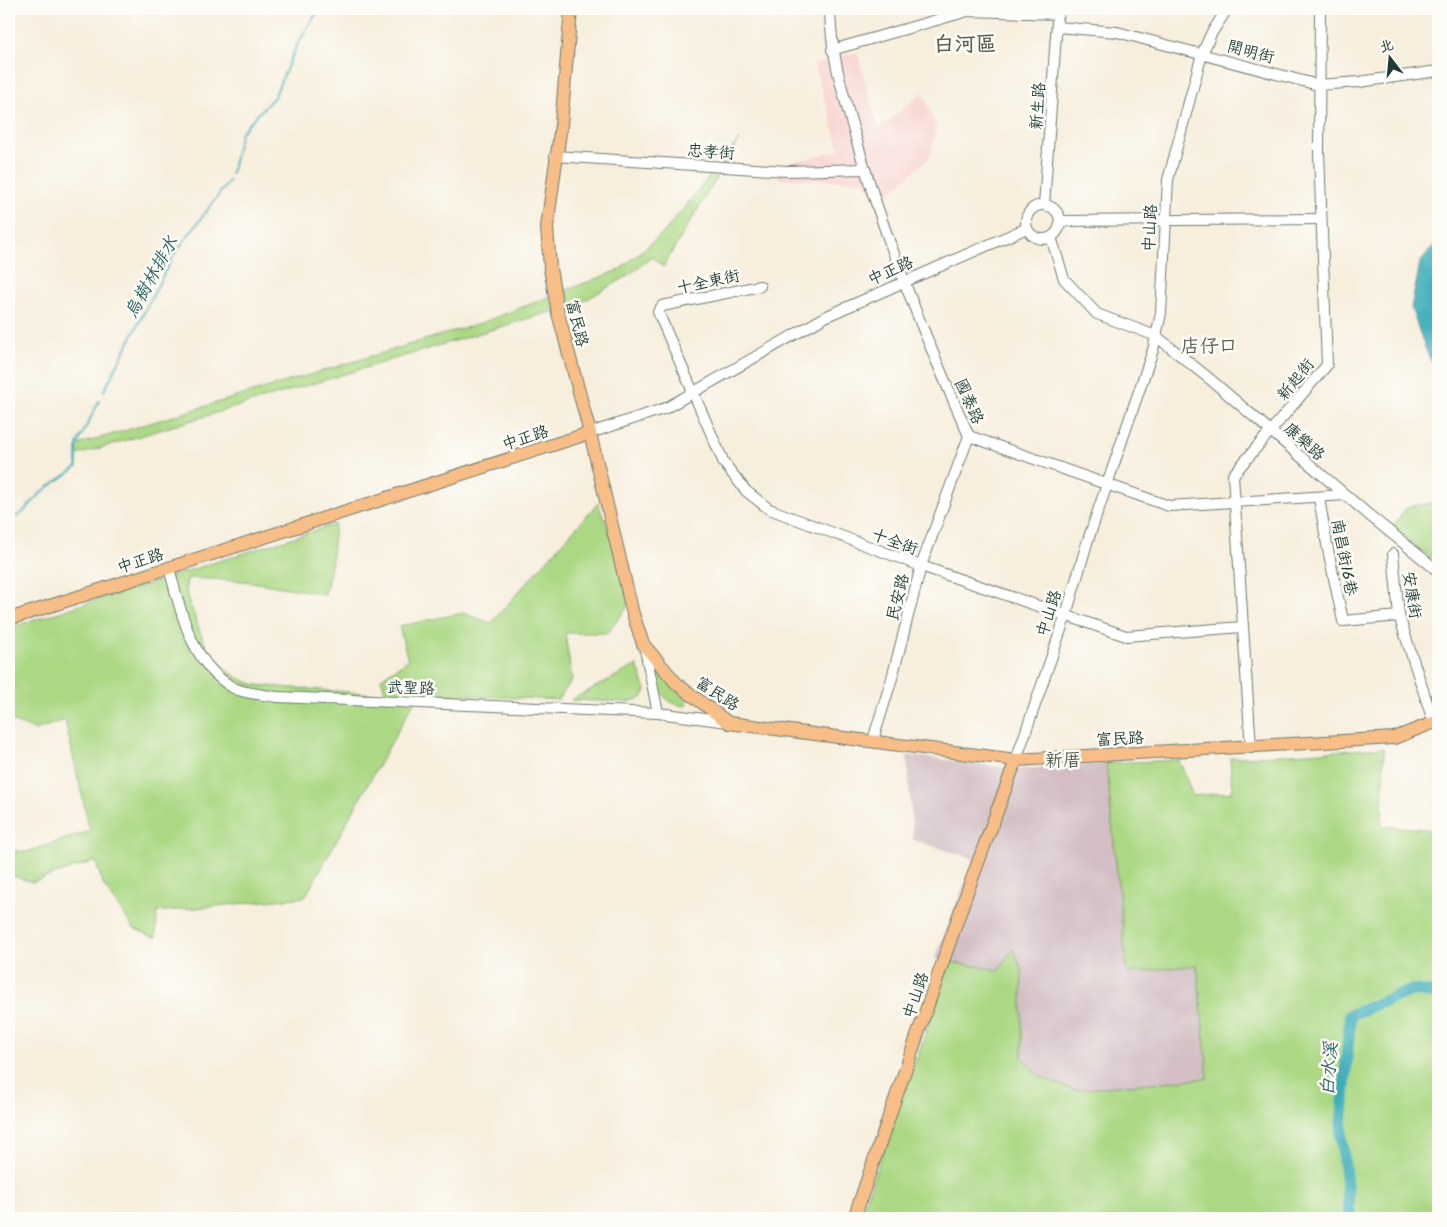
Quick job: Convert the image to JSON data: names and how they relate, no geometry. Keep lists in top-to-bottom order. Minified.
{"streets":{"main road":["中山路","中正路","富民路"],"street":["開明街","新生路","忠孝街","十全東街","新起街","國泰路","康樂路","十全街","南昌街16巷","安康街","民安路","武聖路"]},"crossings":[["開明街","新生路"],["開明街","中山路"],["開明街","新起街"],["新生路","中正路"],["新生路","康樂路"],["忠孝街","富民路"],["忠孝街","國泰路"],["中山路","富民路"],["中山路","國泰路"],["中山路","康樂路"],["中山路","十全街"],["中正路","富民路"],["中正路","國泰路"],["中正路","康樂路"],["中正路","十全街"],["中正路","武聖路"],["十全東街","十全街"],["富民路","新起街"],["富民路","安康街"],["富民路","民安路"],["富民路","武聖路"],["新起街","國泰路"],["新起街","康樂路"],["新起街","十全街"],["國泰路","康樂路"],["國泰路","南昌街16巷"],["國泰路","民安路"],["十全街","民安路"],["南昌街16巷","安康街"]],"districts":["白河區","店仔口","新厝"],"water":["烏樹林排水","白水溪"],"north":"top"}
